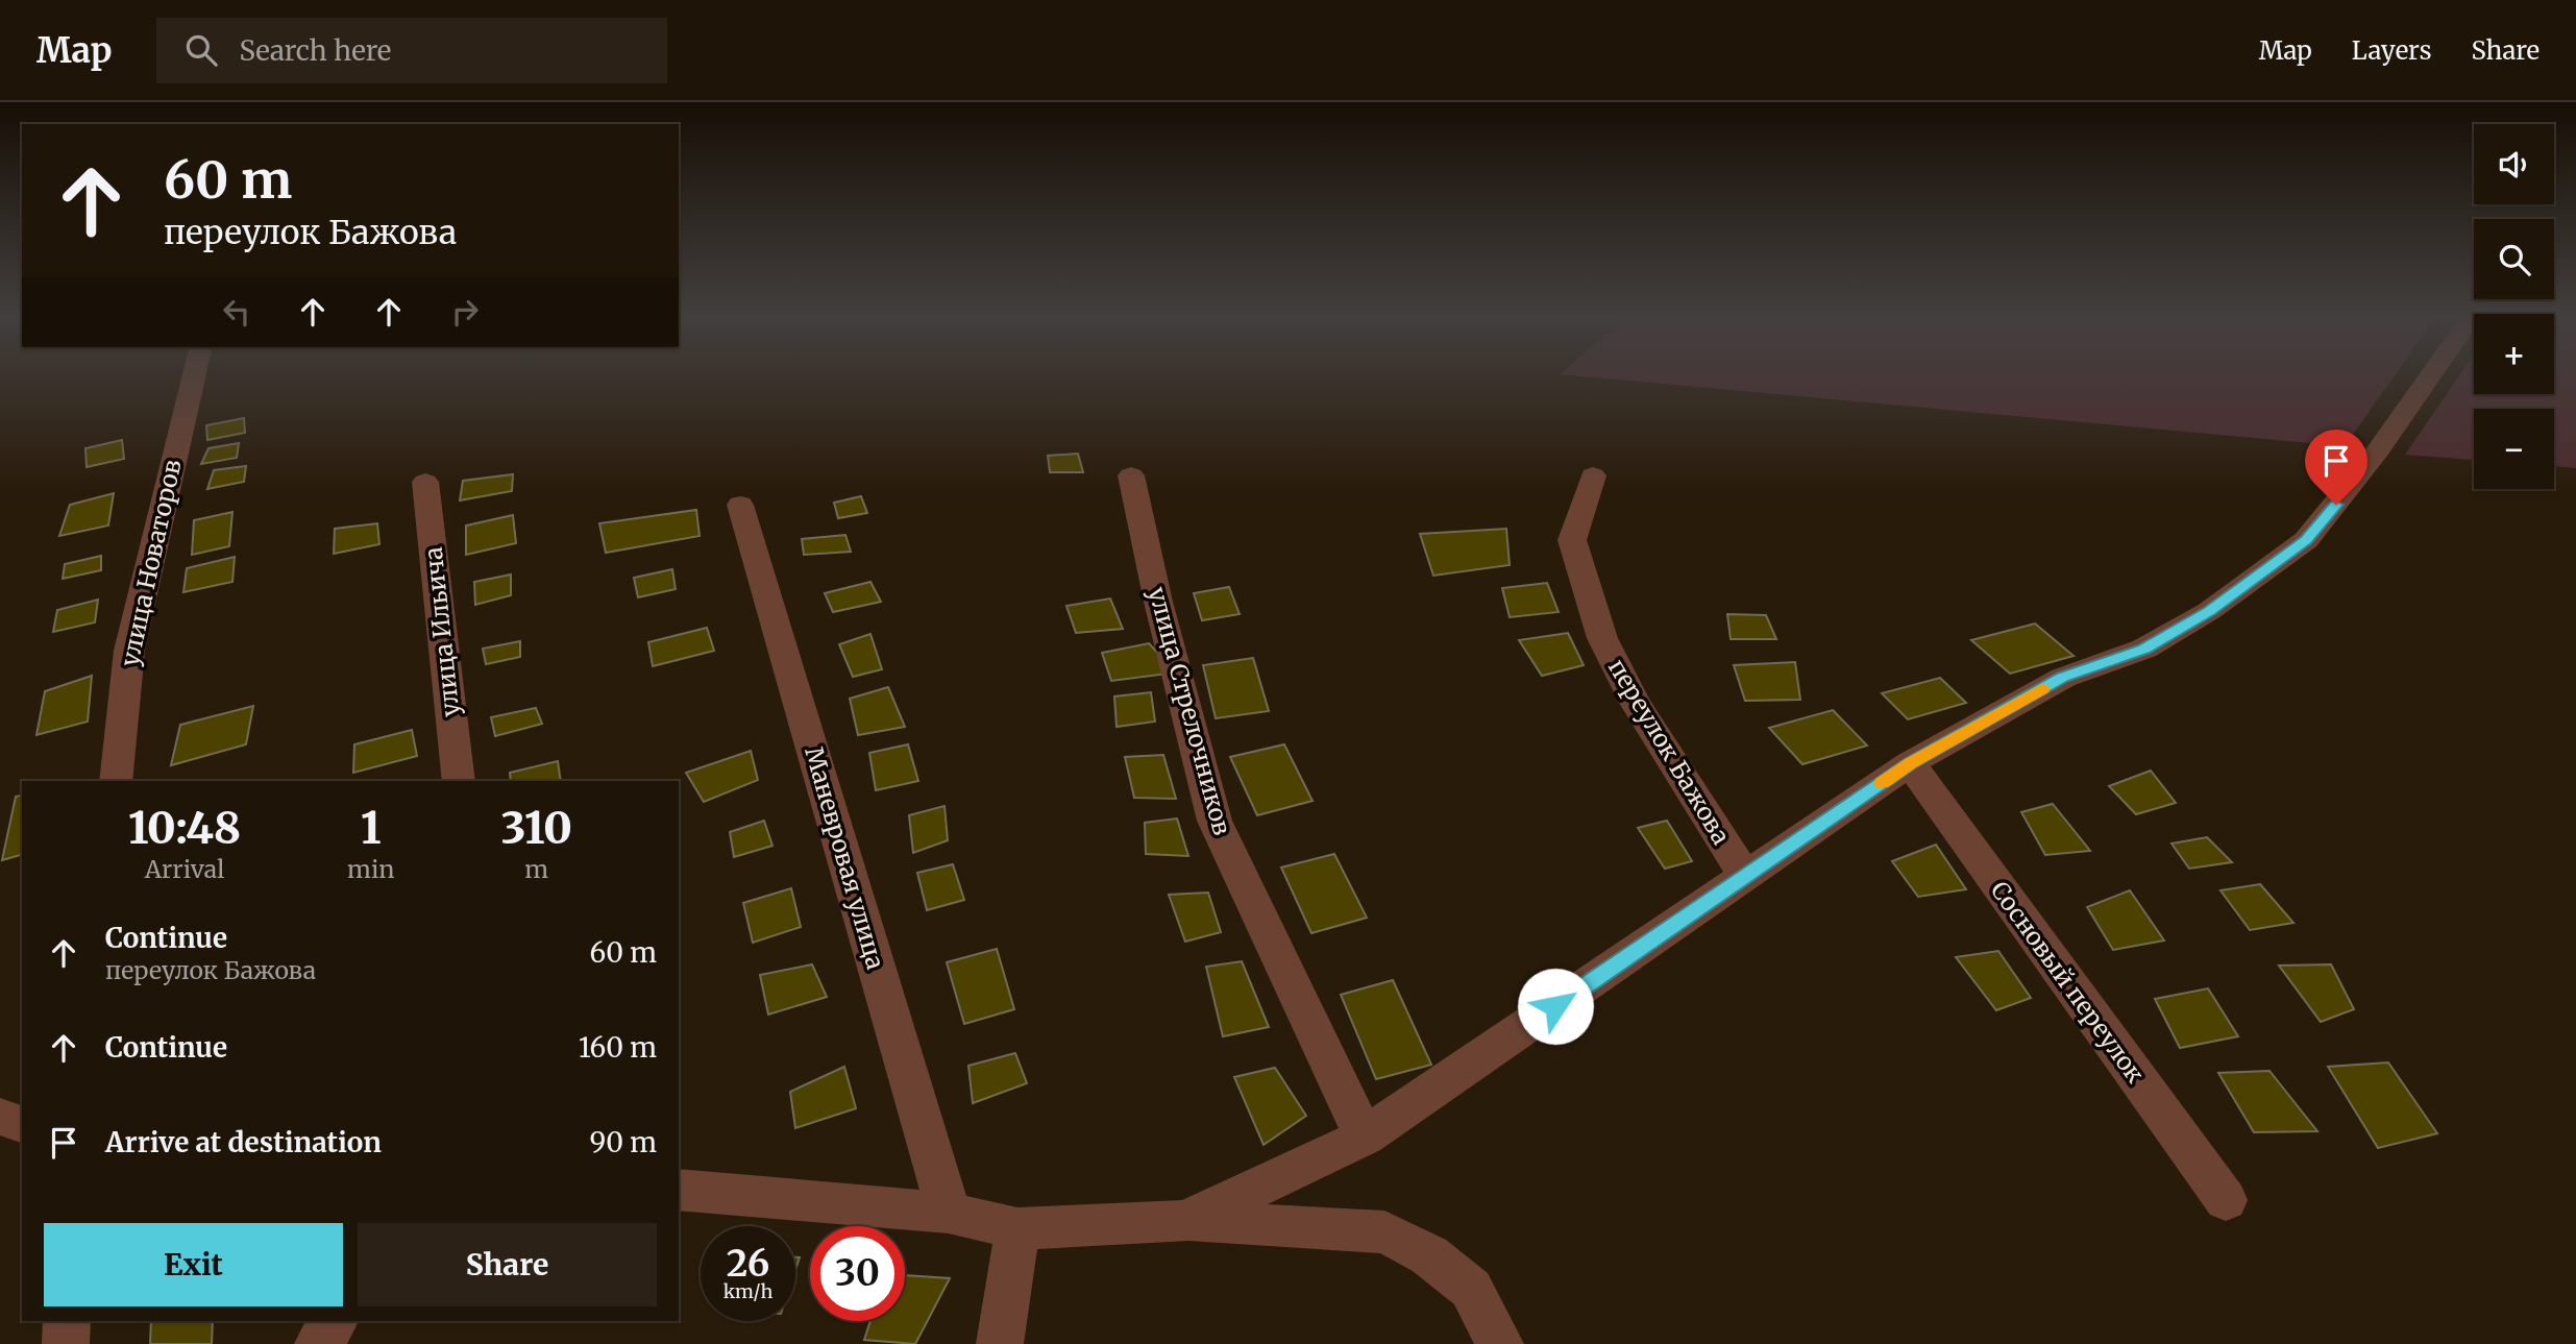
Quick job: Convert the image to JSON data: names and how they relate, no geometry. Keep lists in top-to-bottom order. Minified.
{"streets":{"street":["улица Новаторов","улица Ильича","улица Стрелочников","переулок Бажова","Маневровая улица","Сосновый переулок"]},"page":{"header":"Map","search":"Search here","nav":["Map","Layers","Share"],"map_buttons":["+","−"],"turn":["60 m","переулок Бажова"],"eta":["10:48","Arrival","1","min","310","m"],"list":[{"name":"Continue","note":"переулок Бажова","value":"60 m"},{"name":"Continue","value":"160 m"},{"name":"Arrive at destination","value":"90 m"}],"buttons":["Exit","Share"],"speed":"26 km/h","limit":"30"}}
